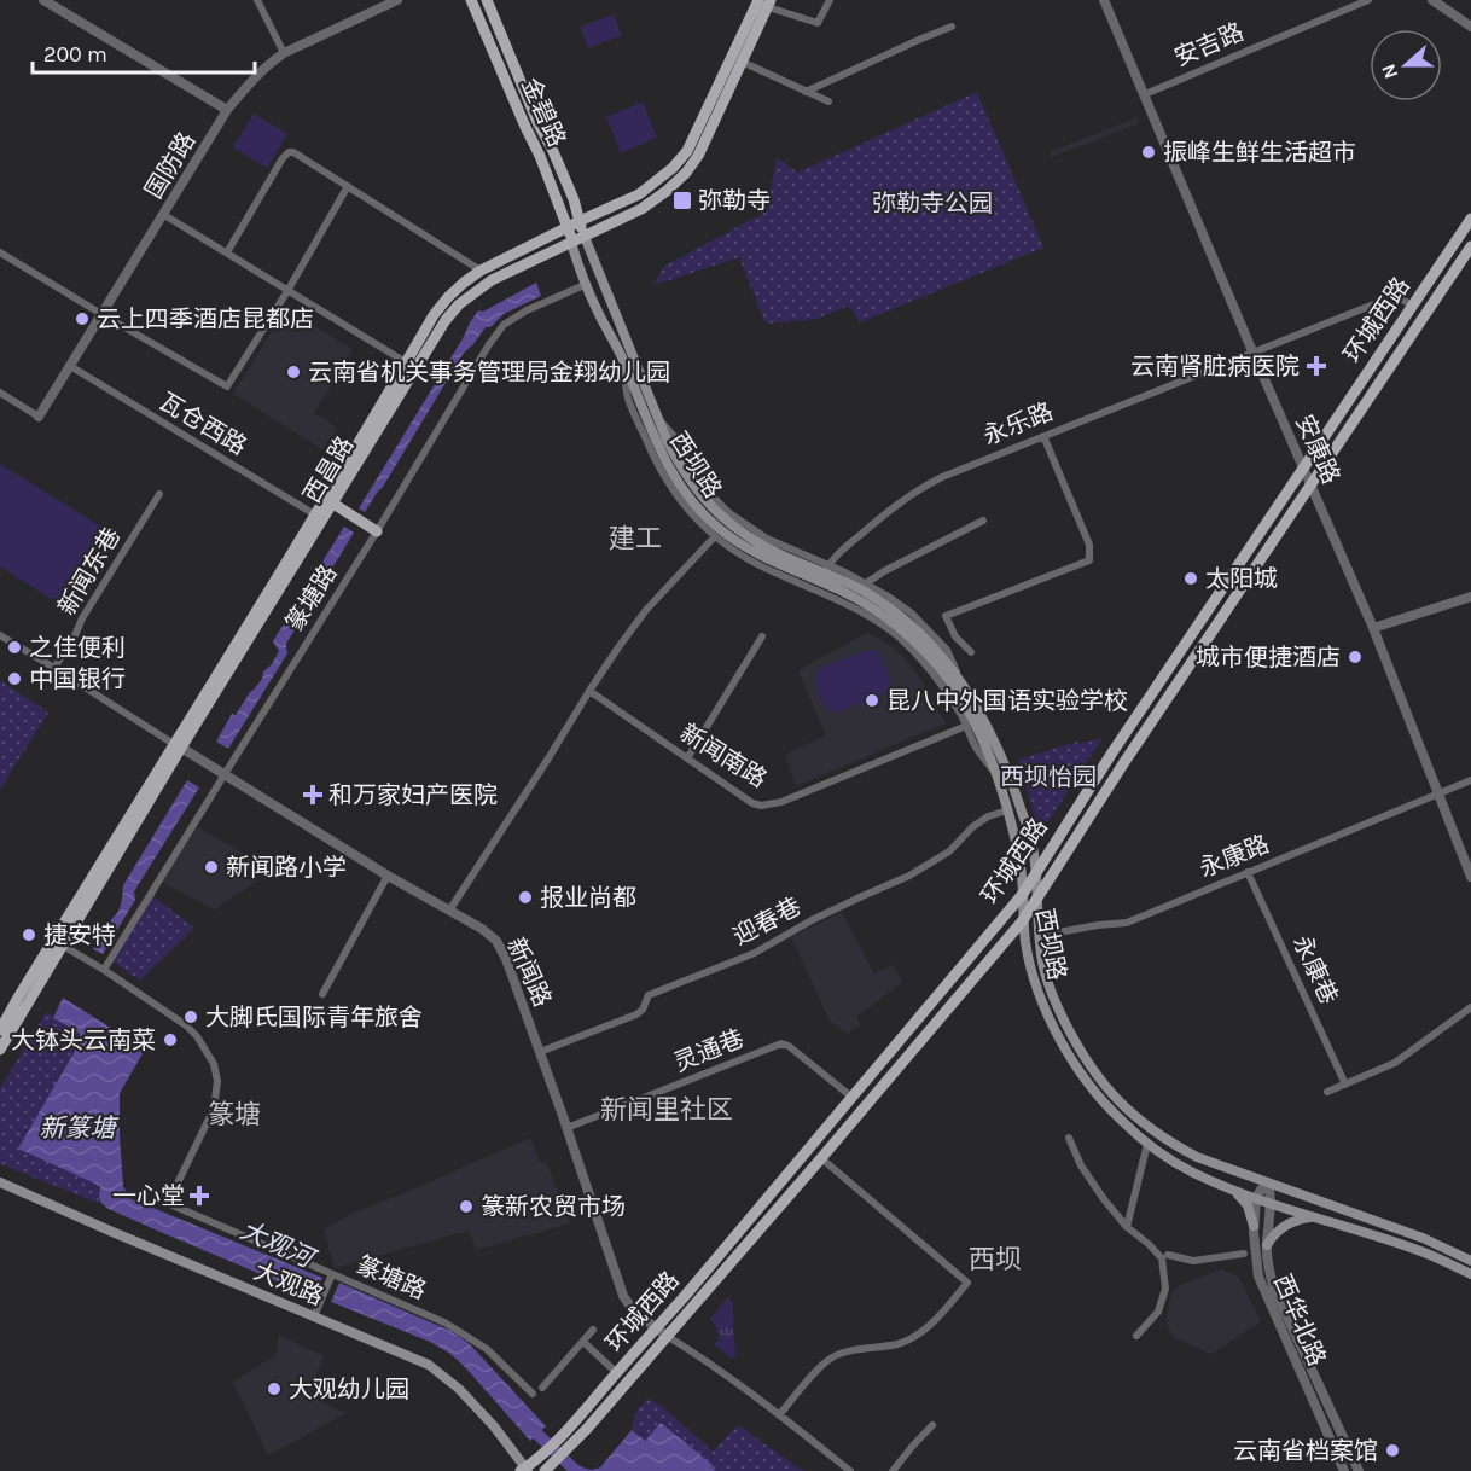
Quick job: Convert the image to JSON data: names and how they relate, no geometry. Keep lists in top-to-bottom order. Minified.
{"streets":{"main road":["金碧路","环城西路","西坝路","西昌路","大观路"],"street":["安吉路","国防路","瓦仓西路","永乐路","安康路","新闻东巷","篆塘路","新闻南路","永康路","迎春巷","永康巷","新闻路","灵通巷","西华北路"]},"crossings":[["安吉路","安康路"],["金碧路","西坝路"],["金碧路","西昌路"],["国防路","瓦仓西路"],["环城西路","永乐路"],["环城西路","安康路"],["环城西路","西坝路"],["环城西路","新闻路"],["环城西路","灵通巷"],["环城西路","大观路"],["瓦仓西路","西昌路"],["永乐路","安康路"],["永乐路","西坝路"],["安康路","永康路"],["西坝路","西昌路"],["西坝路","篆塘路"],["西坝路","永康路"],["西坝路","迎春巷"],["西坝路","西华北路"],["西昌路","篆塘路"],["西昌路","新闻路"],["新闻东巷","新闻路"],["篆塘路","新闻路"],["永康路","永康巷"],["迎春巷","新闻路"],["新闻路","灵通巷"]],"districts":["建工","新闻里社区","篆塘","西坝"],"water":["新篆塘","大观河"],"parks":["弥勒寺公园","西坝怡园"],"places":{"other":["振峰生鲜生活超市","云上四季酒店昆都店","云南省机关事务管理局金翔幼儿园","太阳城","之佳便利","城市便捷酒店","中国银行","昆八中外国语实验学校","新闻路小学","报业尚都","捷安特","大脚氏国际青年旅舍","大钵头云南菜","篆新农贸市场","大观幼儿园","云南省档案馆"],"transit":["弥勒寺"],"health":["云南肾脏病医院","和万家妇产医院","一心堂"]},"scale_bar":"200 m","north":"left"}
